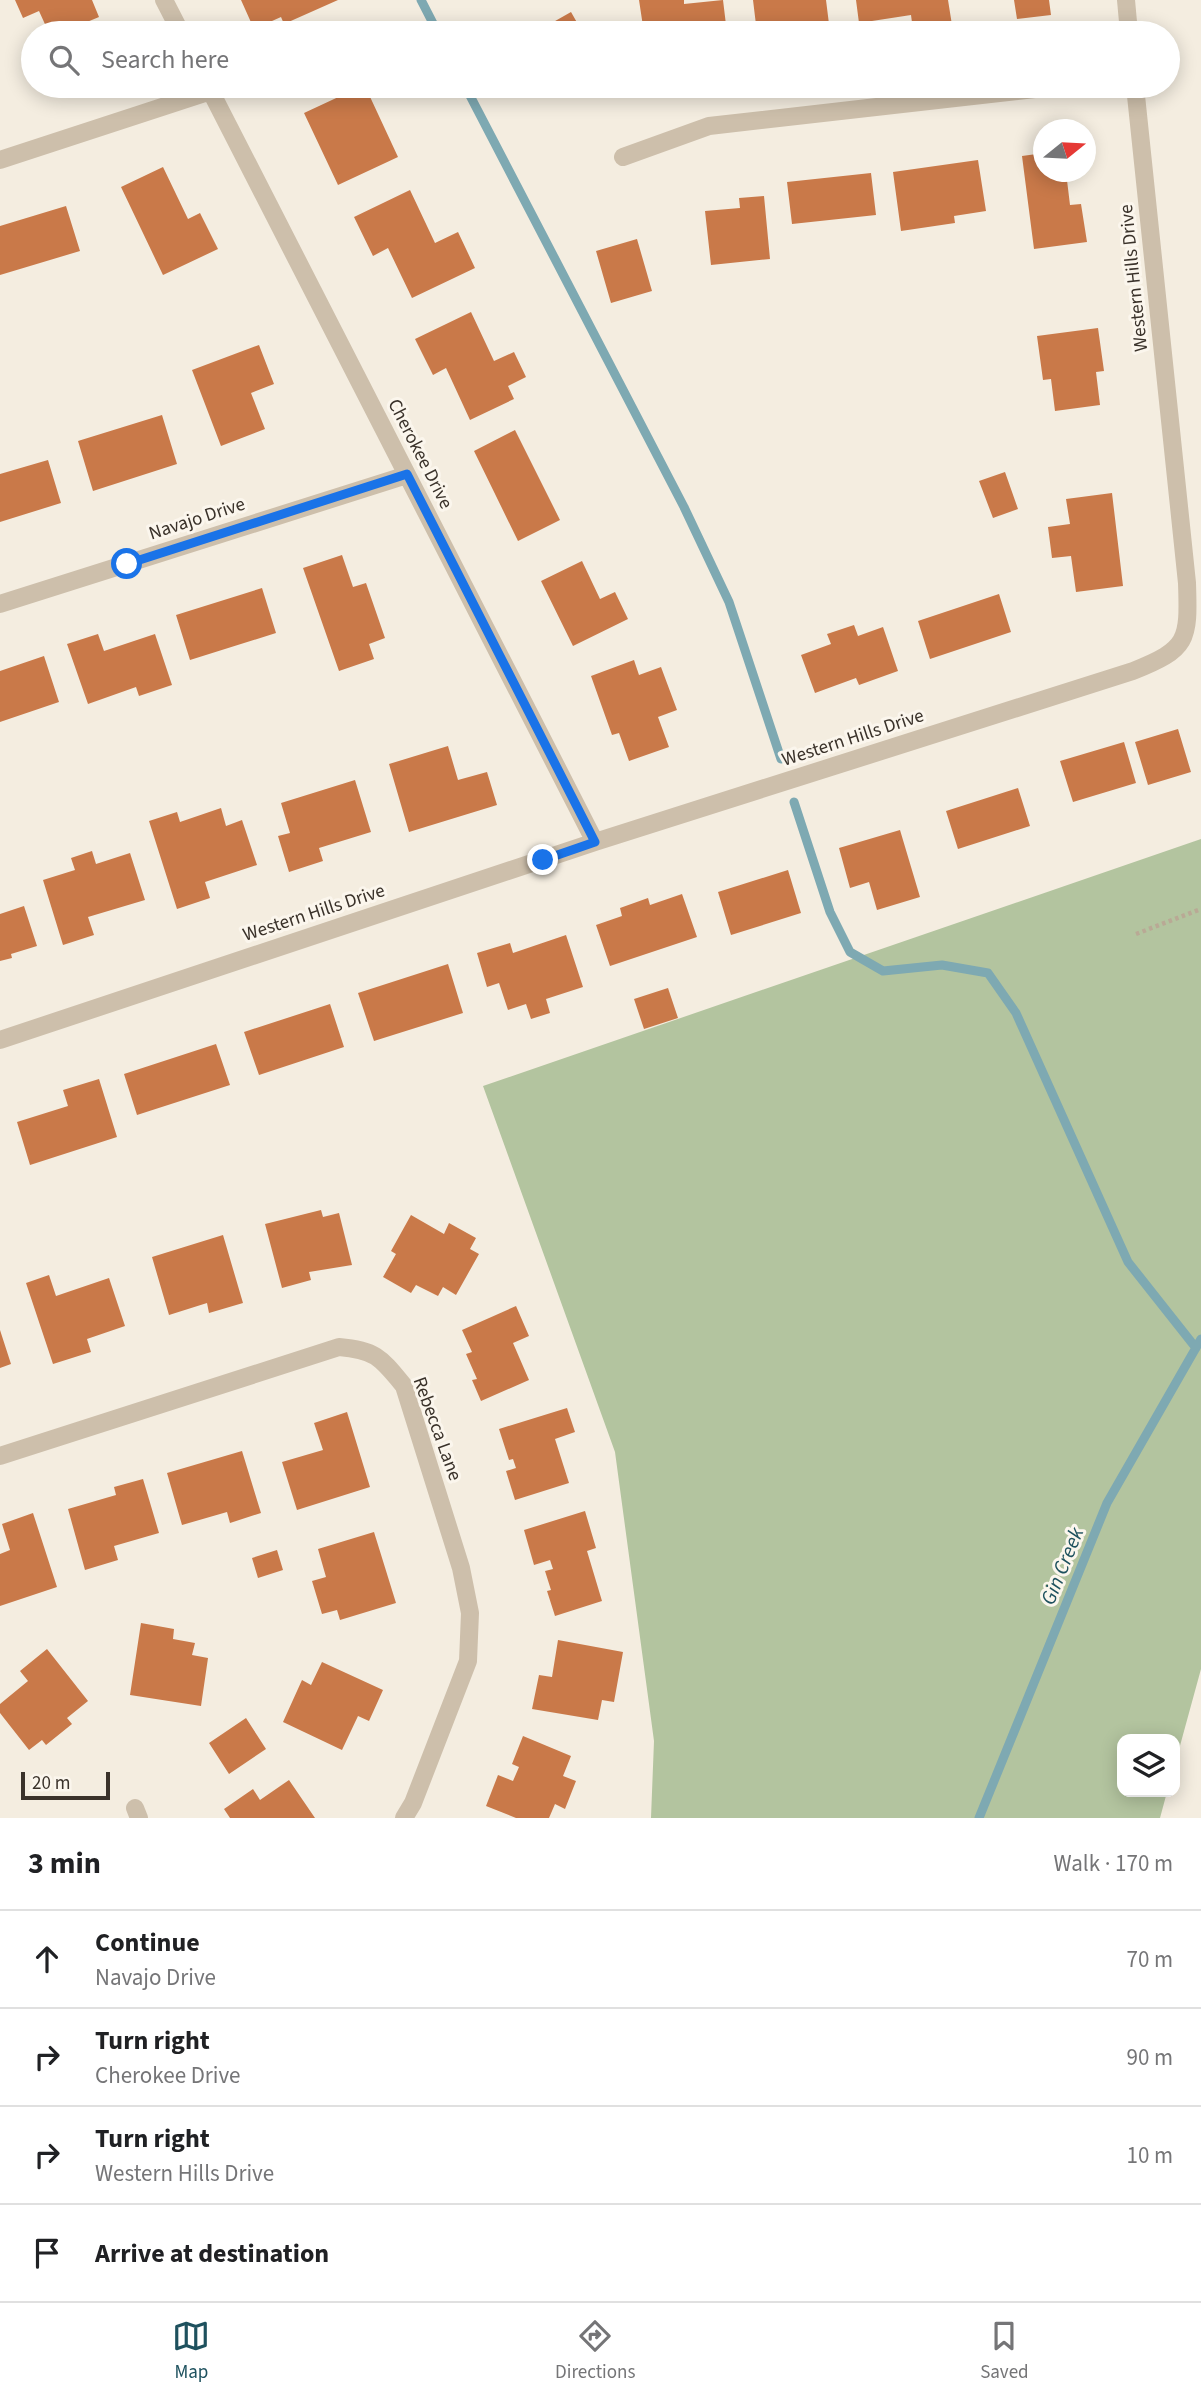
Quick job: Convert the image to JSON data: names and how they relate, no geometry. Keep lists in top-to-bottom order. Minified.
{"streets":{"street":["Western Hills Drive","Cherokee Drive","Navajo Drive","Rebecca Lane"]},"crossings":[["Western Hills Drive","Cherokee Drive"],["Cherokee Drive","Navajo Drive"]],"water":["Gin Creek"],"scale_bar":"20 m","north":"right","page":{"search":"Search here","scale":"20 m","heading":["3 min","Walk · 170 m"],"list":[["Continue","Navajo Drive","70 m"],["Turn right","Cherokee Drive","90 m"],["Turn right","Western Hills Drive","10 m"],"Arrive at destination"],"nav":["Map","Directions","Saved"]}}
